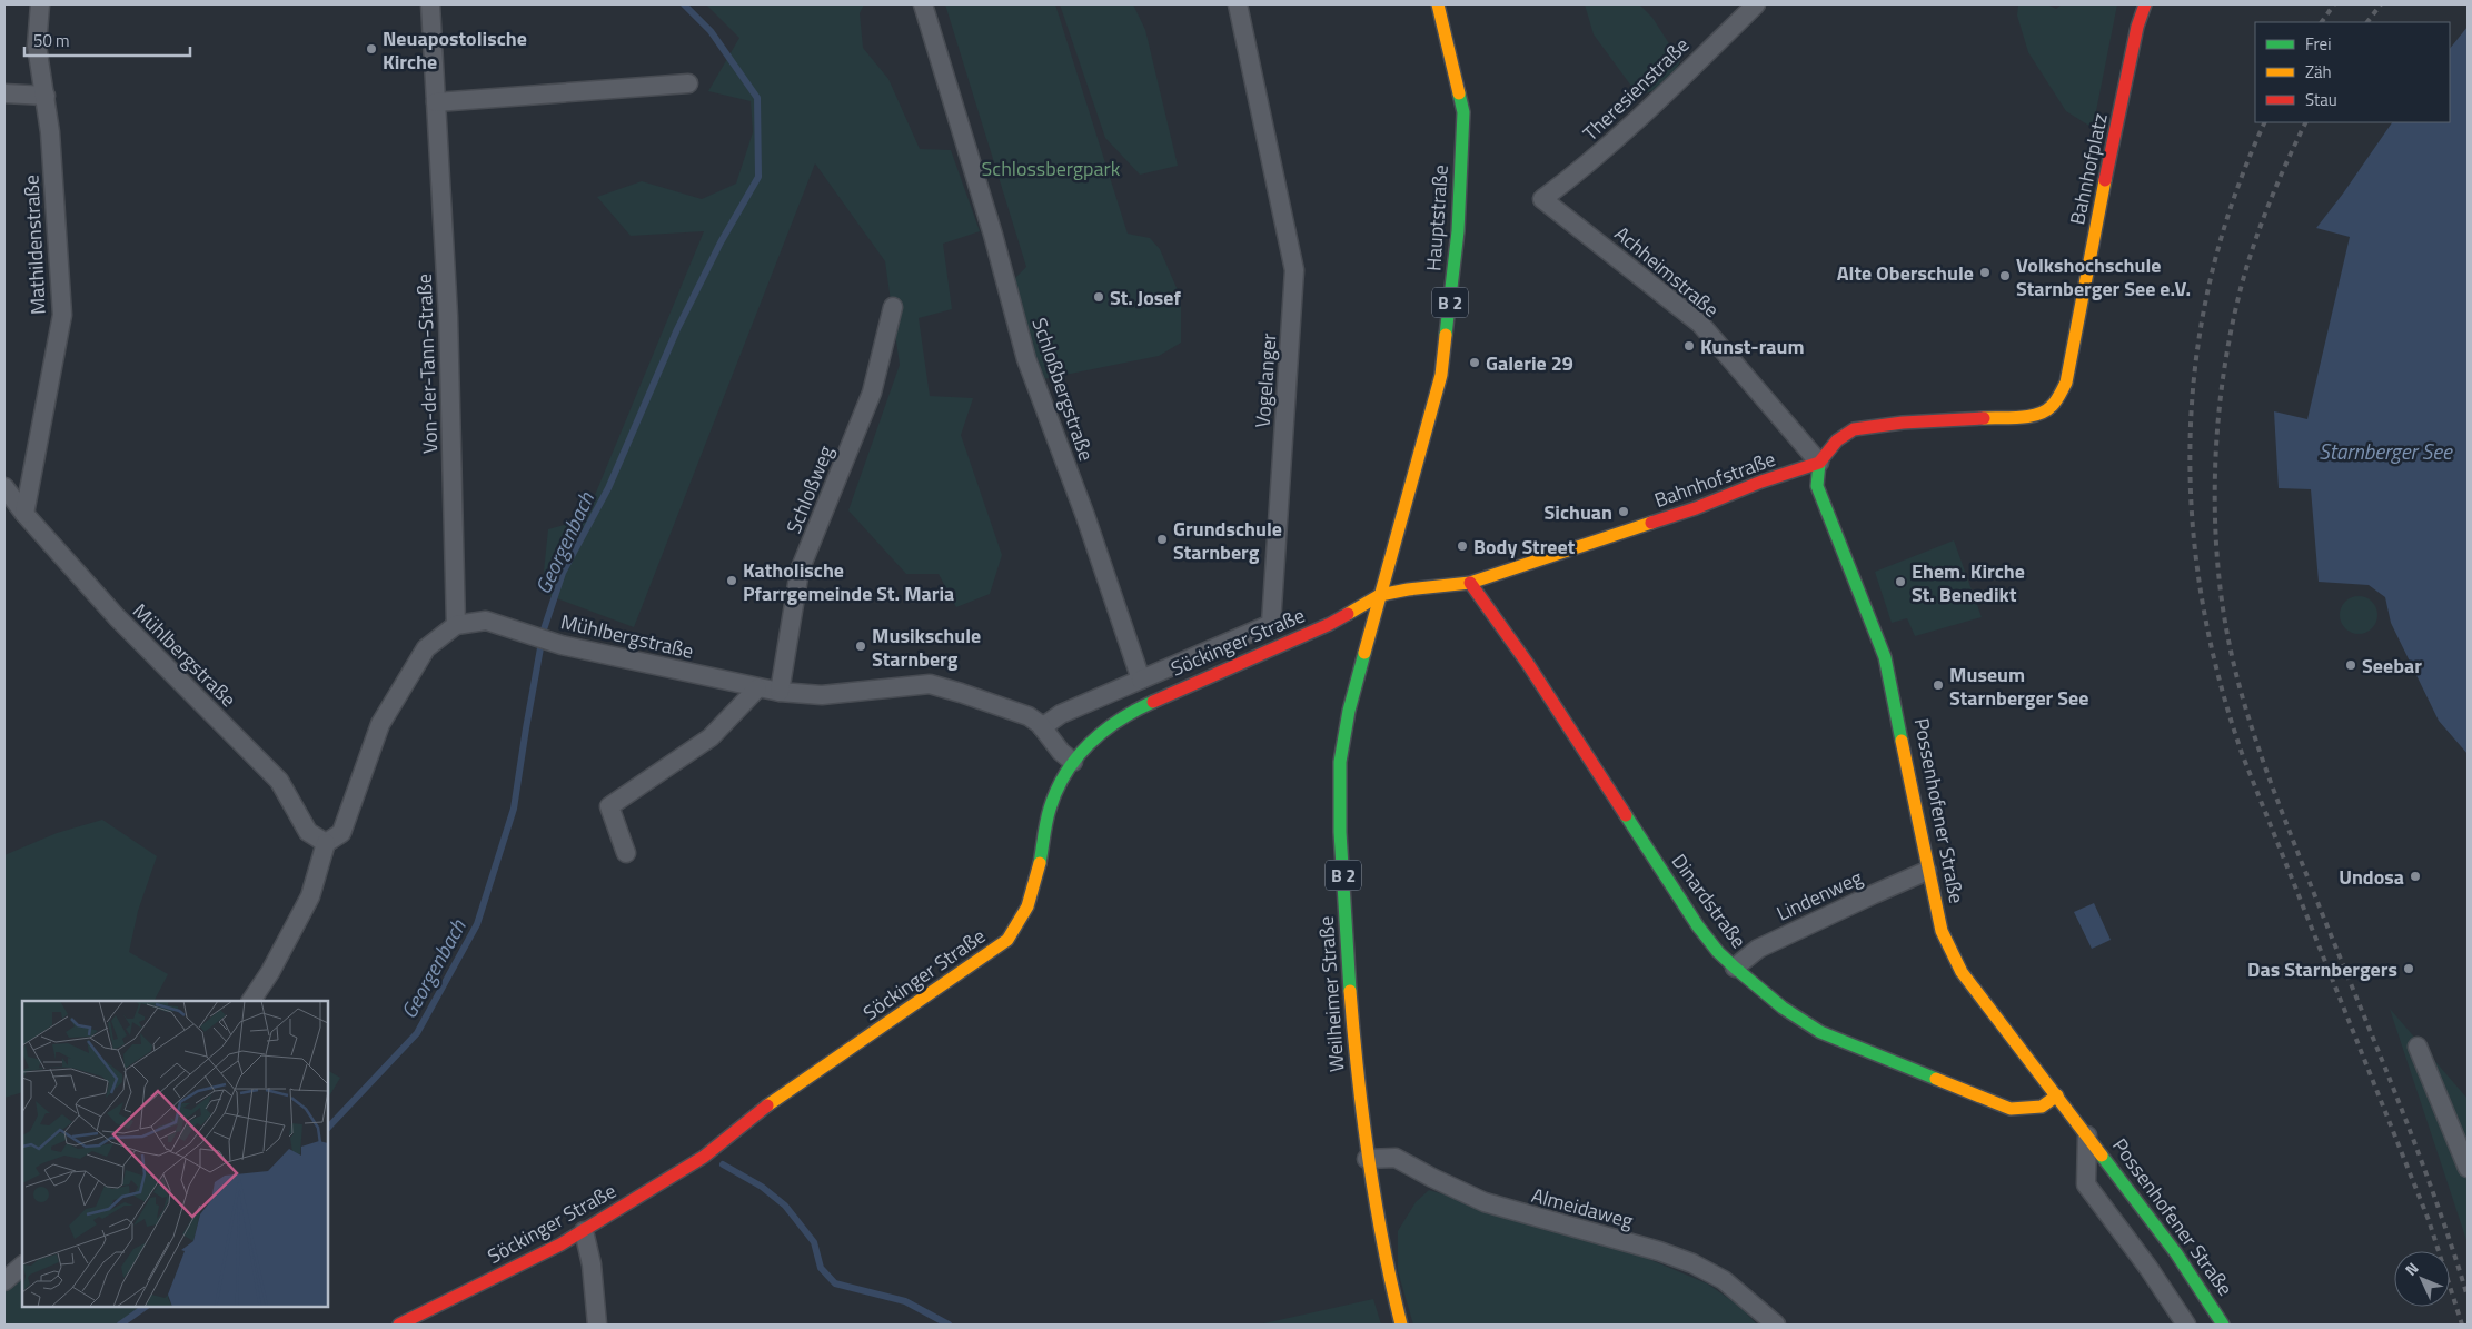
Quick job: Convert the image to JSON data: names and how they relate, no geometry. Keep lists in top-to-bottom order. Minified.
{"streets":{"main road":["Bahnhofplatz","Hauptstraße","B 2","Bahnhofstraße","Söckinger Straße","Possenhofener Straße","Dinardstraße","Weilheimer Straße"],"street":["Theresienstraße","Mathildenstraße","Achheimstraße","Von-der-Tann-Straße","Vogelanger","Schloßbergstraße","Schloßweg","Mühlbergstraße","Lindenweg","Almeidaweg"]},"crossings":[["Theresienstraße","Achheimstraße"],["Bahnhofplatz","Achheimstraße"],["Bahnhofplatz","Bahnhofstraße"],["Bahnhofplatz","Possenhofener Straße"],["Hauptstraße","Bahnhofstraße"],["Hauptstraße","Söckinger Straße"],["Hauptstraße","Weilheimer Straße"],["Mathildenstraße","Mühlbergstraße"],["Achheimstraße","Bahnhofstraße"],["Achheimstraße","Possenhofener Straße"],["Von-der-Tann-Straße","Mühlbergstraße"],["Vogelanger","Schloßbergstraße"],["Bahnhofstraße","Söckinger Straße"],["Bahnhofstraße","Possenhofener Straße"],["Bahnhofstraße","Dinardstraße"],["Bahnhofstraße","Weilheimer Straße"],["Schloßweg","Mühlbergstraße"],["Mühlbergstraße","Söckinger Straße"],["Söckinger Straße","Weilheimer Straße"],["Possenhofener Straße","Lindenweg"],["Possenhofener Straße","Dinardstraße"],["Lindenweg","Dinardstraße"],["Weilheimer Straße","Almeidaweg"]],"water":["Starnberger See","Georgenbach"],"parks":["Schlossbergpark"],"places":["Neuapostolische Kirche","Alte Oberschule","Volkshochschule Starnberger See e.V.","St. Josef","Kunst-raum","Galerie 29","Sichuan","Grundschule Starnberg","Body Street","Katholische Pfarrgemeinde St. Maria","Ehem. Kirche St. Benedikt","Musikschule Starnberg","Seebar","Museum Starnberger See","Undosa","Das Starnbergers"],"legend":["Frei","Zäh","Stau"],"scale_bar":"50 m","north":"top left"}
